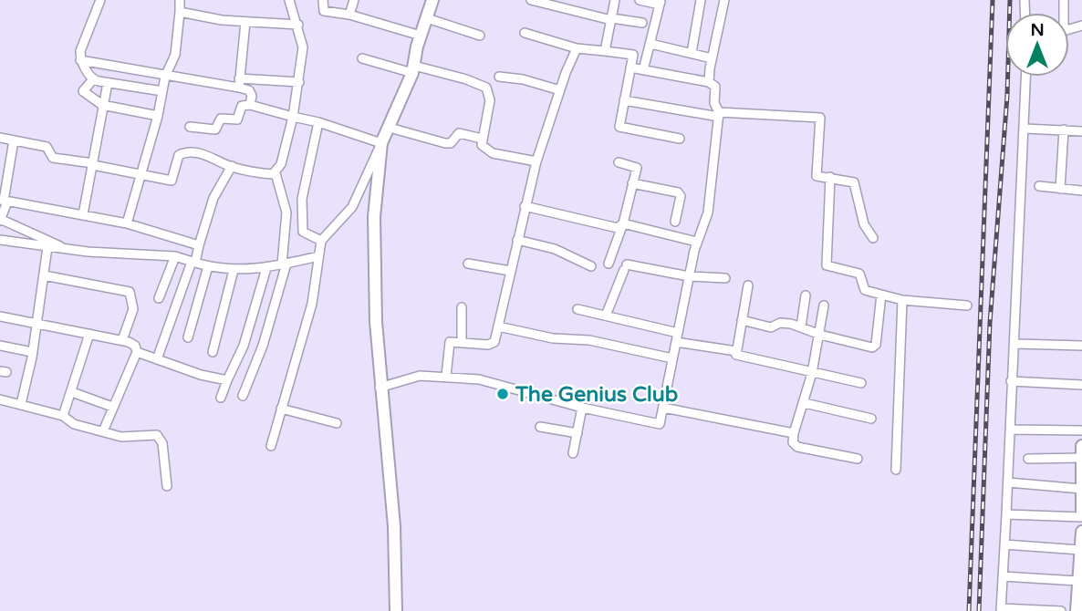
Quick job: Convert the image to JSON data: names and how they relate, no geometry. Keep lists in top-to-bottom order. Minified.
{"places":["The Genius Club"],"north":"top"}
